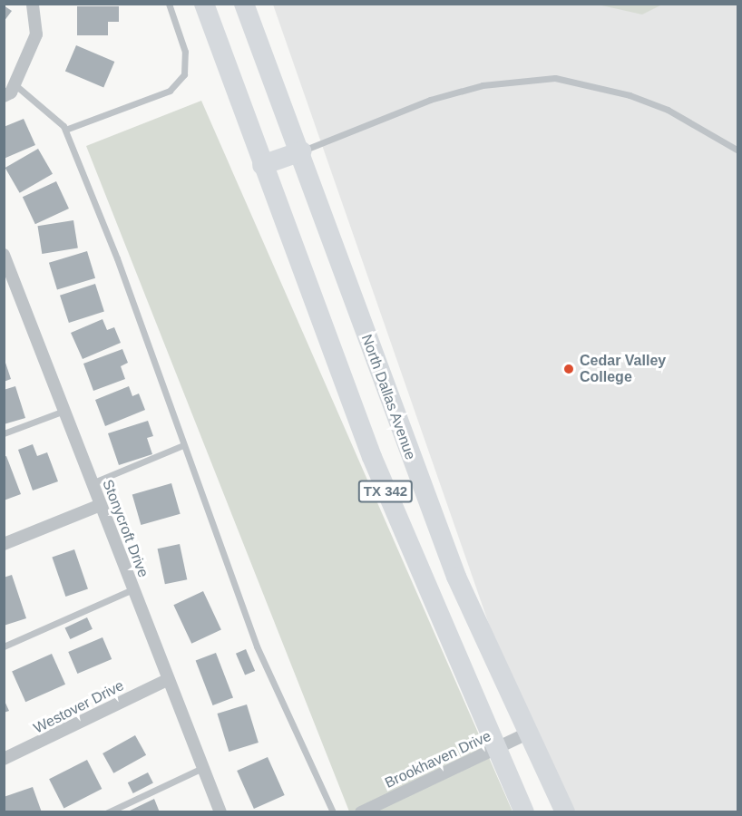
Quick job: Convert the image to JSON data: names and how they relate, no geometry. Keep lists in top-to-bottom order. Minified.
{"streets":{"main road":["North Dallas Avenue","TX 342"],"street":["Stonycroft Drive","Westover Drive","Brookhaven Drive"]},"crossings":[["North Dallas Avenue","Brookhaven Drive"],["TX 342","Brookhaven Drive"],["Stonycroft Drive","Westover Drive"]],"places":["Cedar Valley College"]}
